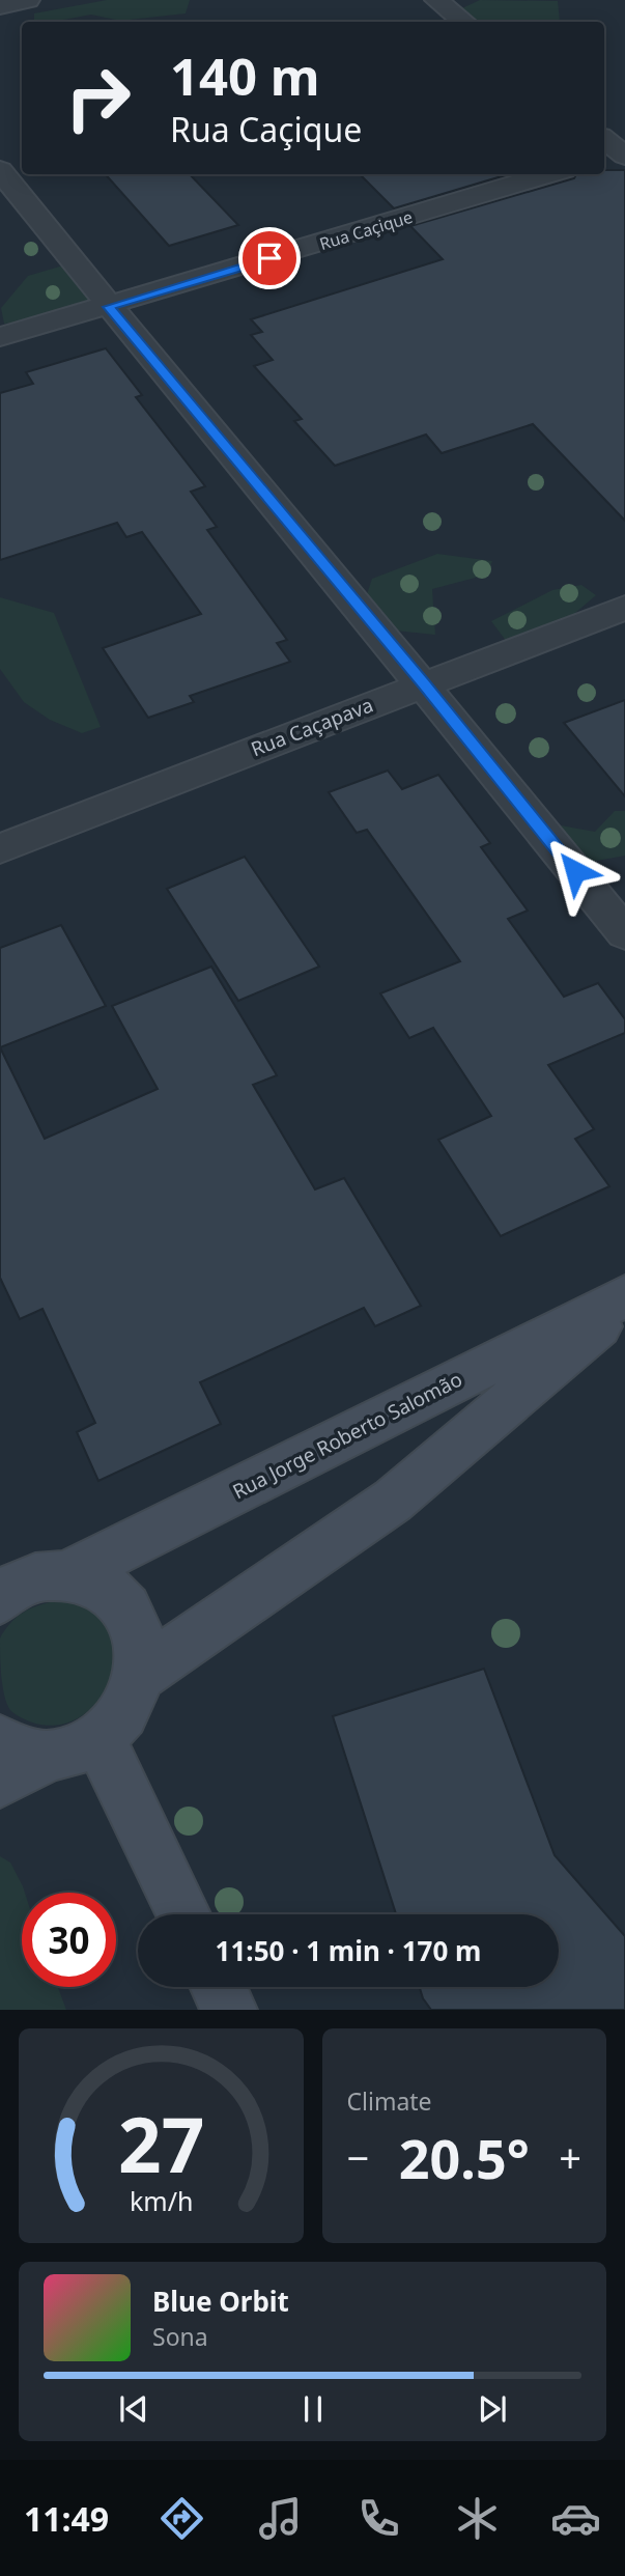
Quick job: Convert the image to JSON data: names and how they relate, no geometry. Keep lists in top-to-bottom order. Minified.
{"streets":{"main road":["Rua Jorge Roberto Salomão"],"street":["Rua Caçique","Rua Caçapava"]},"page":{"turn":["140 m","Rua Caçique"],"limit":"30","trip":"11:50 · 1 min · 170 m","tile":"Climate","heat":["−","20.5°","+"],"song":["Blue Orbit","Sona"],"tabs":"11:49","gauge":["27","km/h"]}}
